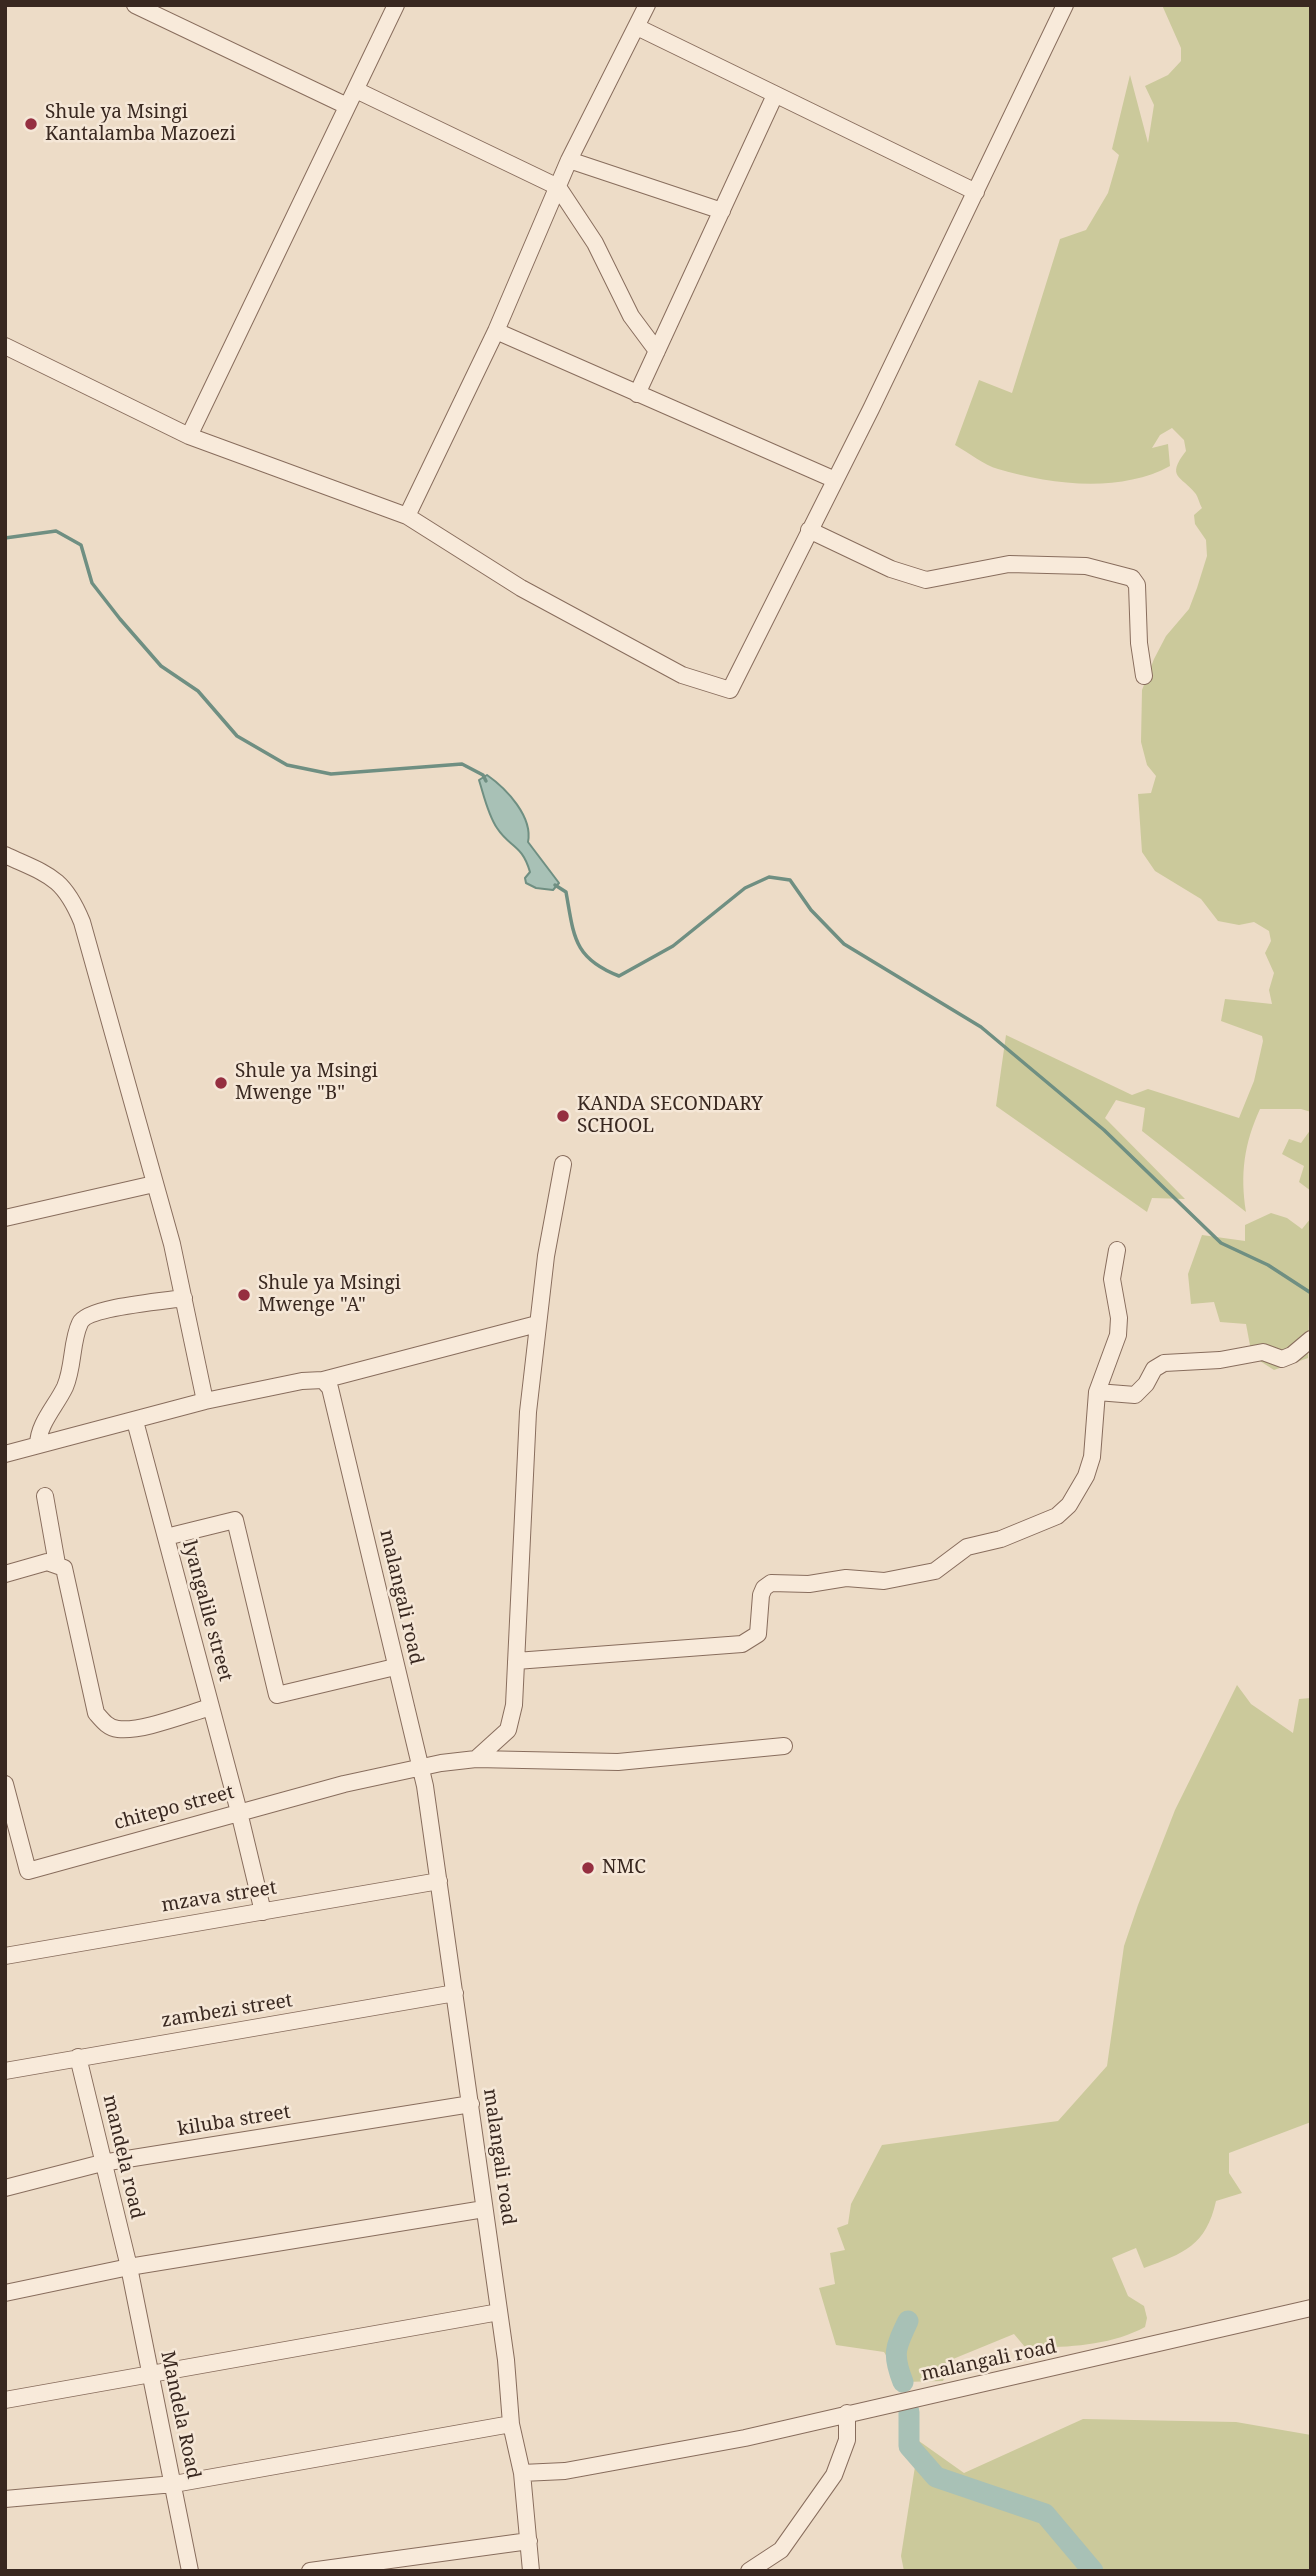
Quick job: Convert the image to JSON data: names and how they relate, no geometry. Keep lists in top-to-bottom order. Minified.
{"streets":{"street":["malangali road","lyangalile street","chitepo street","mzava street","zambezi street","kiluba street","mandela road","Mandela Road"]},"crossings":[["malangali road","chitepo street"],["malangali road","mzava street"],["malangali road","zambezi street"],["malangali road","kiluba street"],["lyangalile street","chitepo street"],["lyangalile street","mzava street"],["zambezi street","mandela road"],["kiluba street","mandela road"],["mandela road","Mandela Road"]],"places":["Shule ya Msingi Kantalamba Mazoezi","Shule ya Msingi Mwenge \"B\"","KANDA SECONDARY SCHOOL","Shule ya Msingi Mwenge \"A\"","NMC"]}
